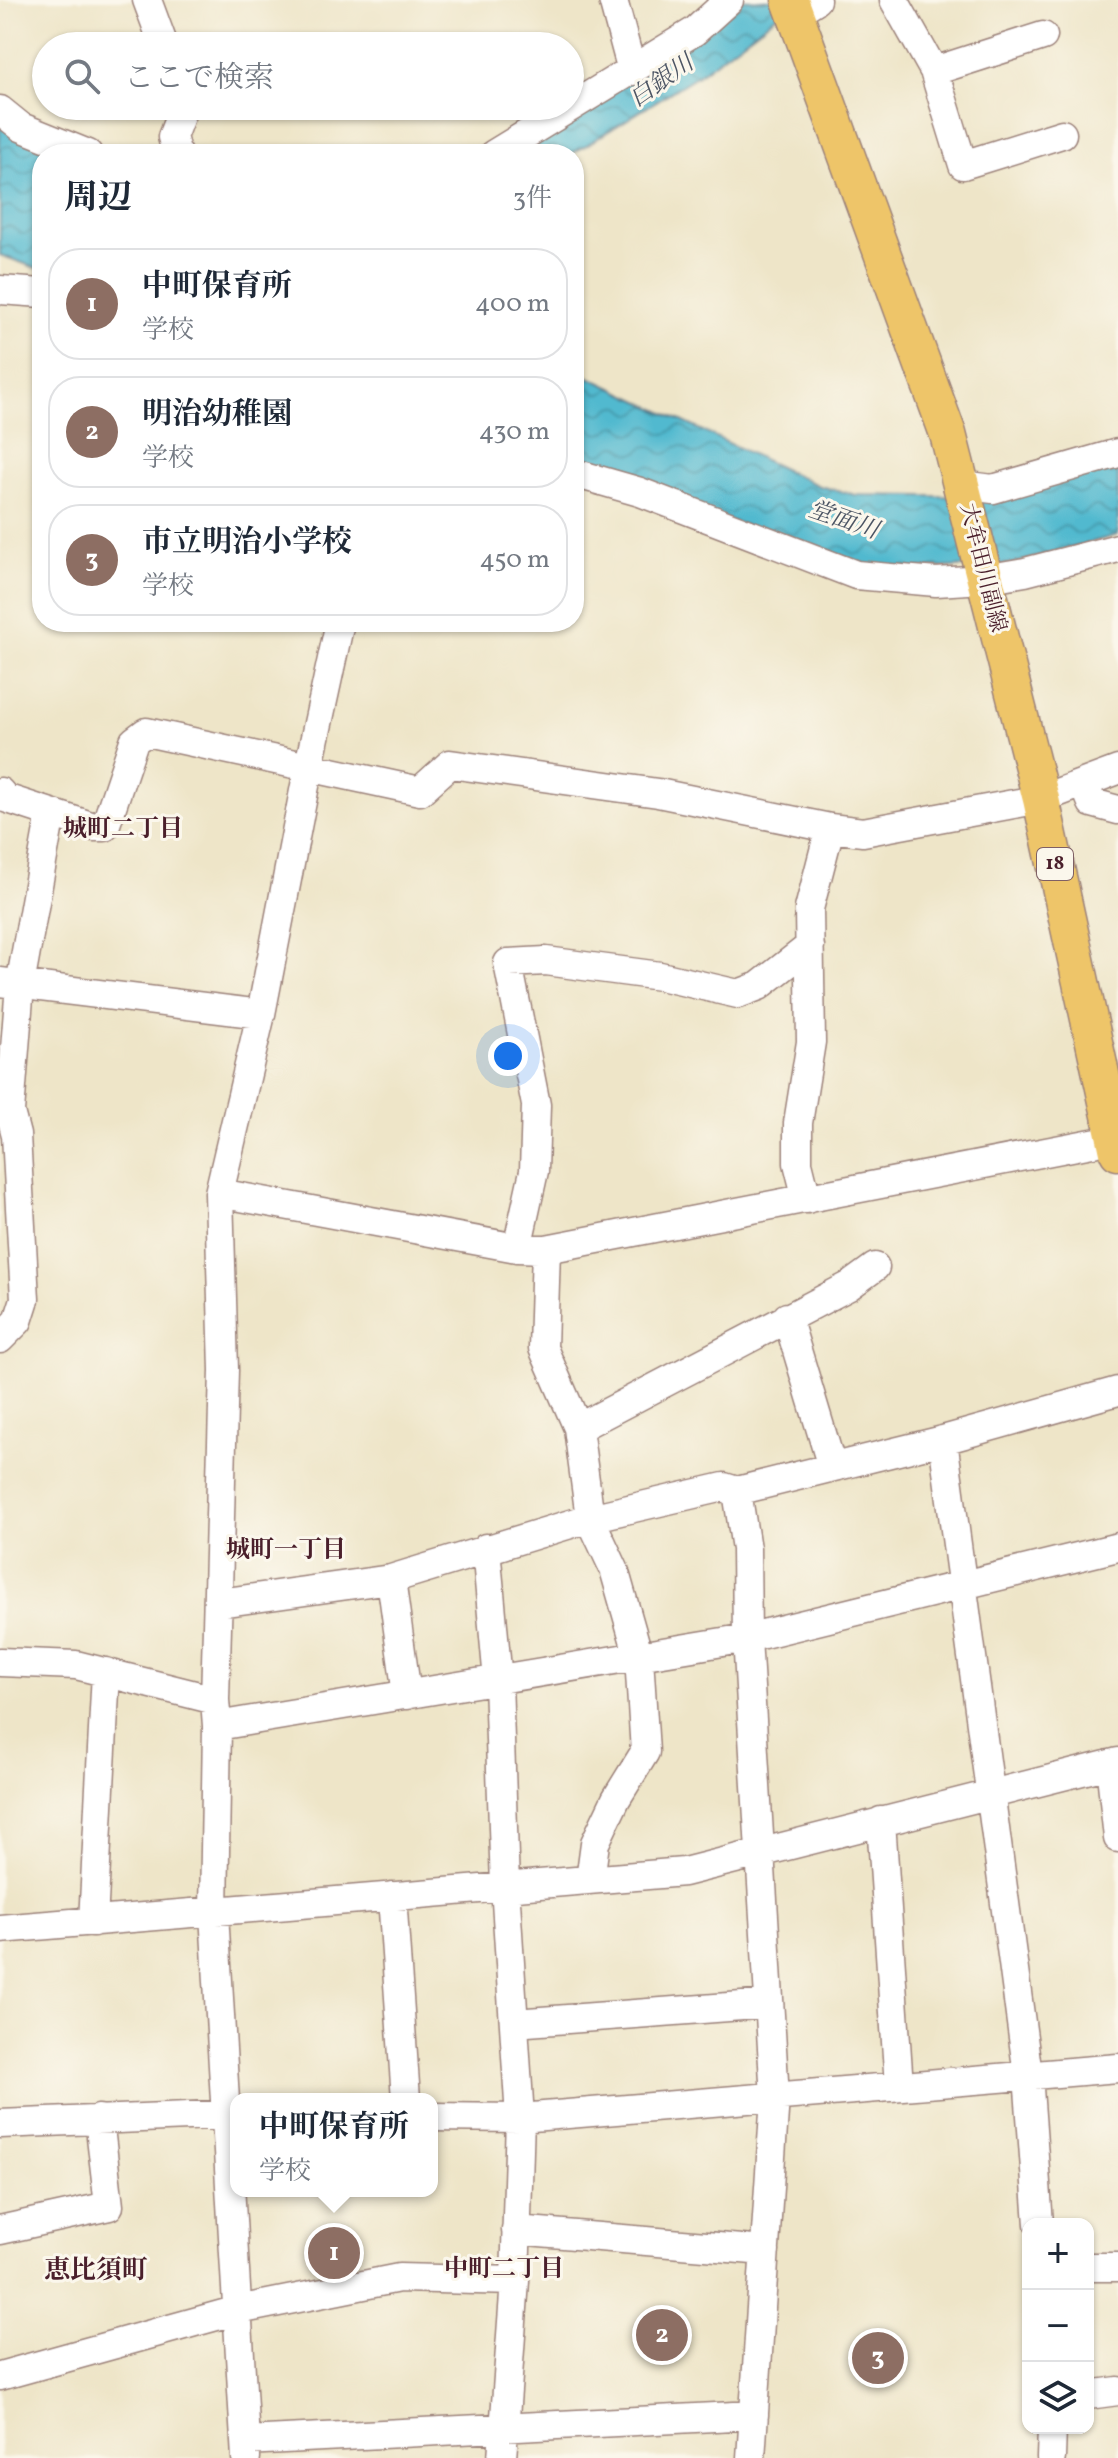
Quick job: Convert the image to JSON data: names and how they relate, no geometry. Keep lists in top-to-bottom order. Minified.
{"streets":{"main road":["大牟田川副線","18"]},"districts":["城町二丁目","城町一丁目","中町二丁目","恵比須町"],"water":["白銀川","堂面川"],"page":{"search":"ここで検索","heading":["周辺","3件"],"list":[{"mark":"1","name":"中町保育所","note":"学校","value":"400 m"},{"mark":"2","name":"明治幼稚園","note":"学校","value":"430 m"},{"mark":"3","name":"市立明治小学校","note":"学校","value":"450 m"}],"popup":["中町保育所","学校"],"map_buttons":["+","−"],"pins":["1","2","3"]}}
